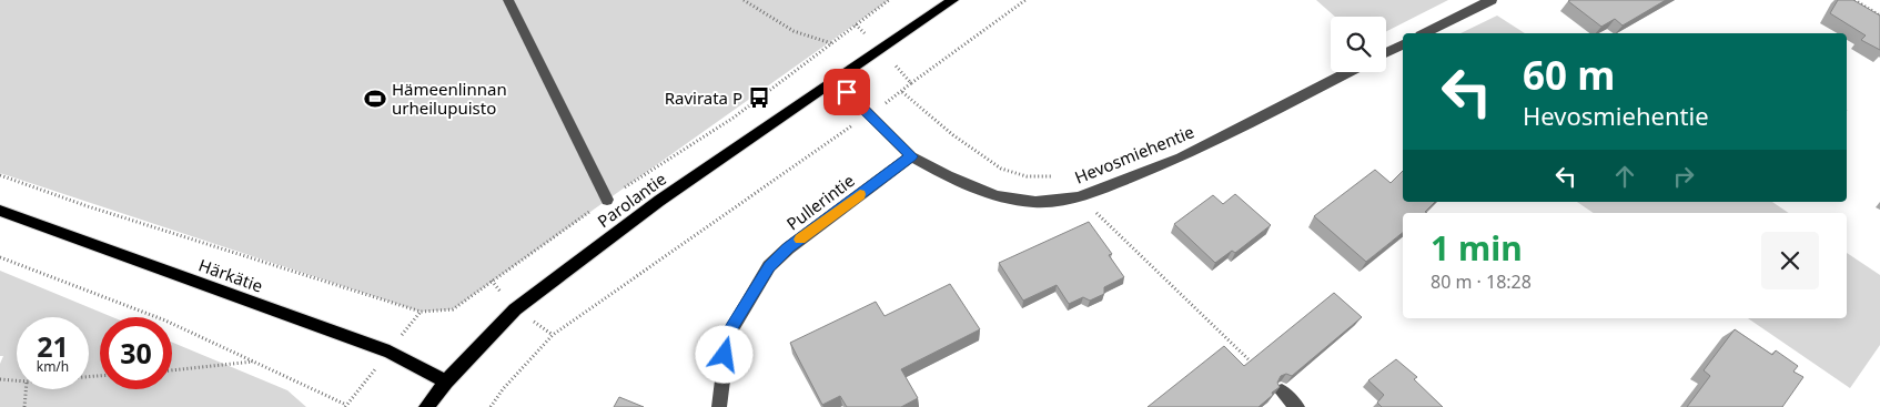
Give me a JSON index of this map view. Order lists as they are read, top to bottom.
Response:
{
  "streets": {
    "main road": ["Parolantie", "Härkätie"],
    "street": ["Hevosmiehentie", "Pullerintie"]
  },
  "crossings": [
    ["Hevosmiehentie", "Parolantie"],
    ["Hevosmiehentie", "Pullerintie"],
    ["Parolantie", "Härkätie"]
  ],
  "places": {
    "bus stop": ["Ravirata P"],
    "sports": ["Hämeenlinnan urheilupuisto"]
  },
  "page": {
    "turn": ["60 m", "Hevosmiehentie"],
    "heading": ["1 min", "80 m · 18:28"],
    "speed": "21 km/h",
    "limit": "30"
  }
}
